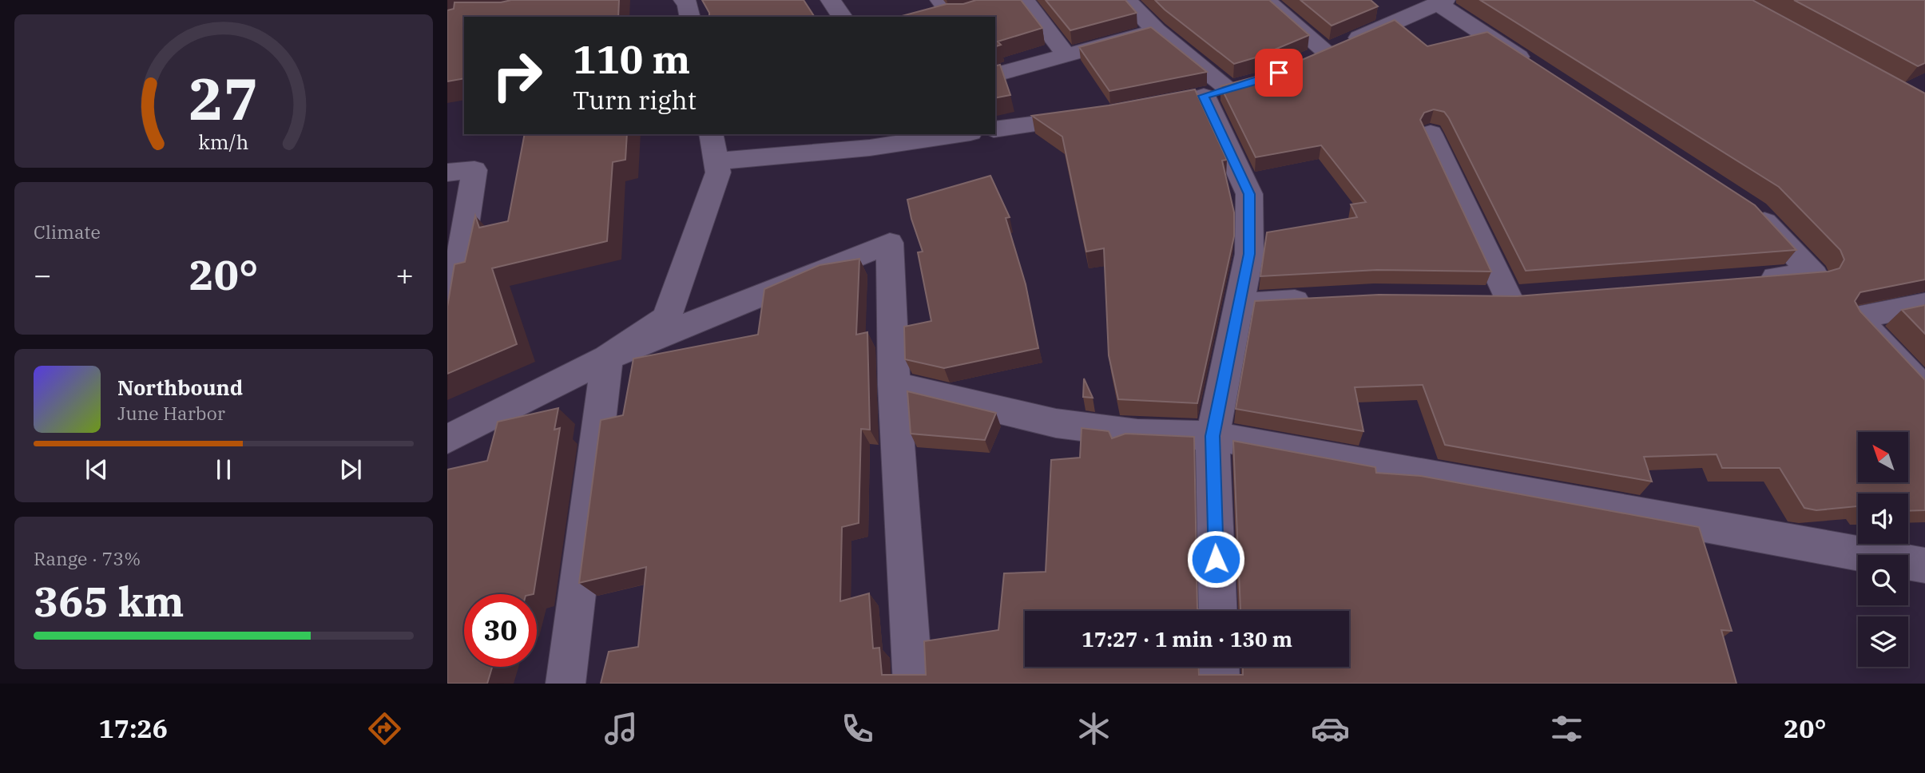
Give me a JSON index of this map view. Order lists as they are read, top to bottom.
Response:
{
  "north": "top left",
  "page": {
    "turn": ["110 m", "Turn right"],
    "tile": [
      "Climate",
      ["Range · 73%", "365 km"]
    ],
    "heat": ["−", "20°", "+"],
    "song": ["Northbound", "June Harbor"],
    "limit": "30",
    "trip": "17:27 · 1 min · 130 m",
    "tabs": ["17:26", "20°"],
    "gauge": ["27", "km/h"]
  }
}
